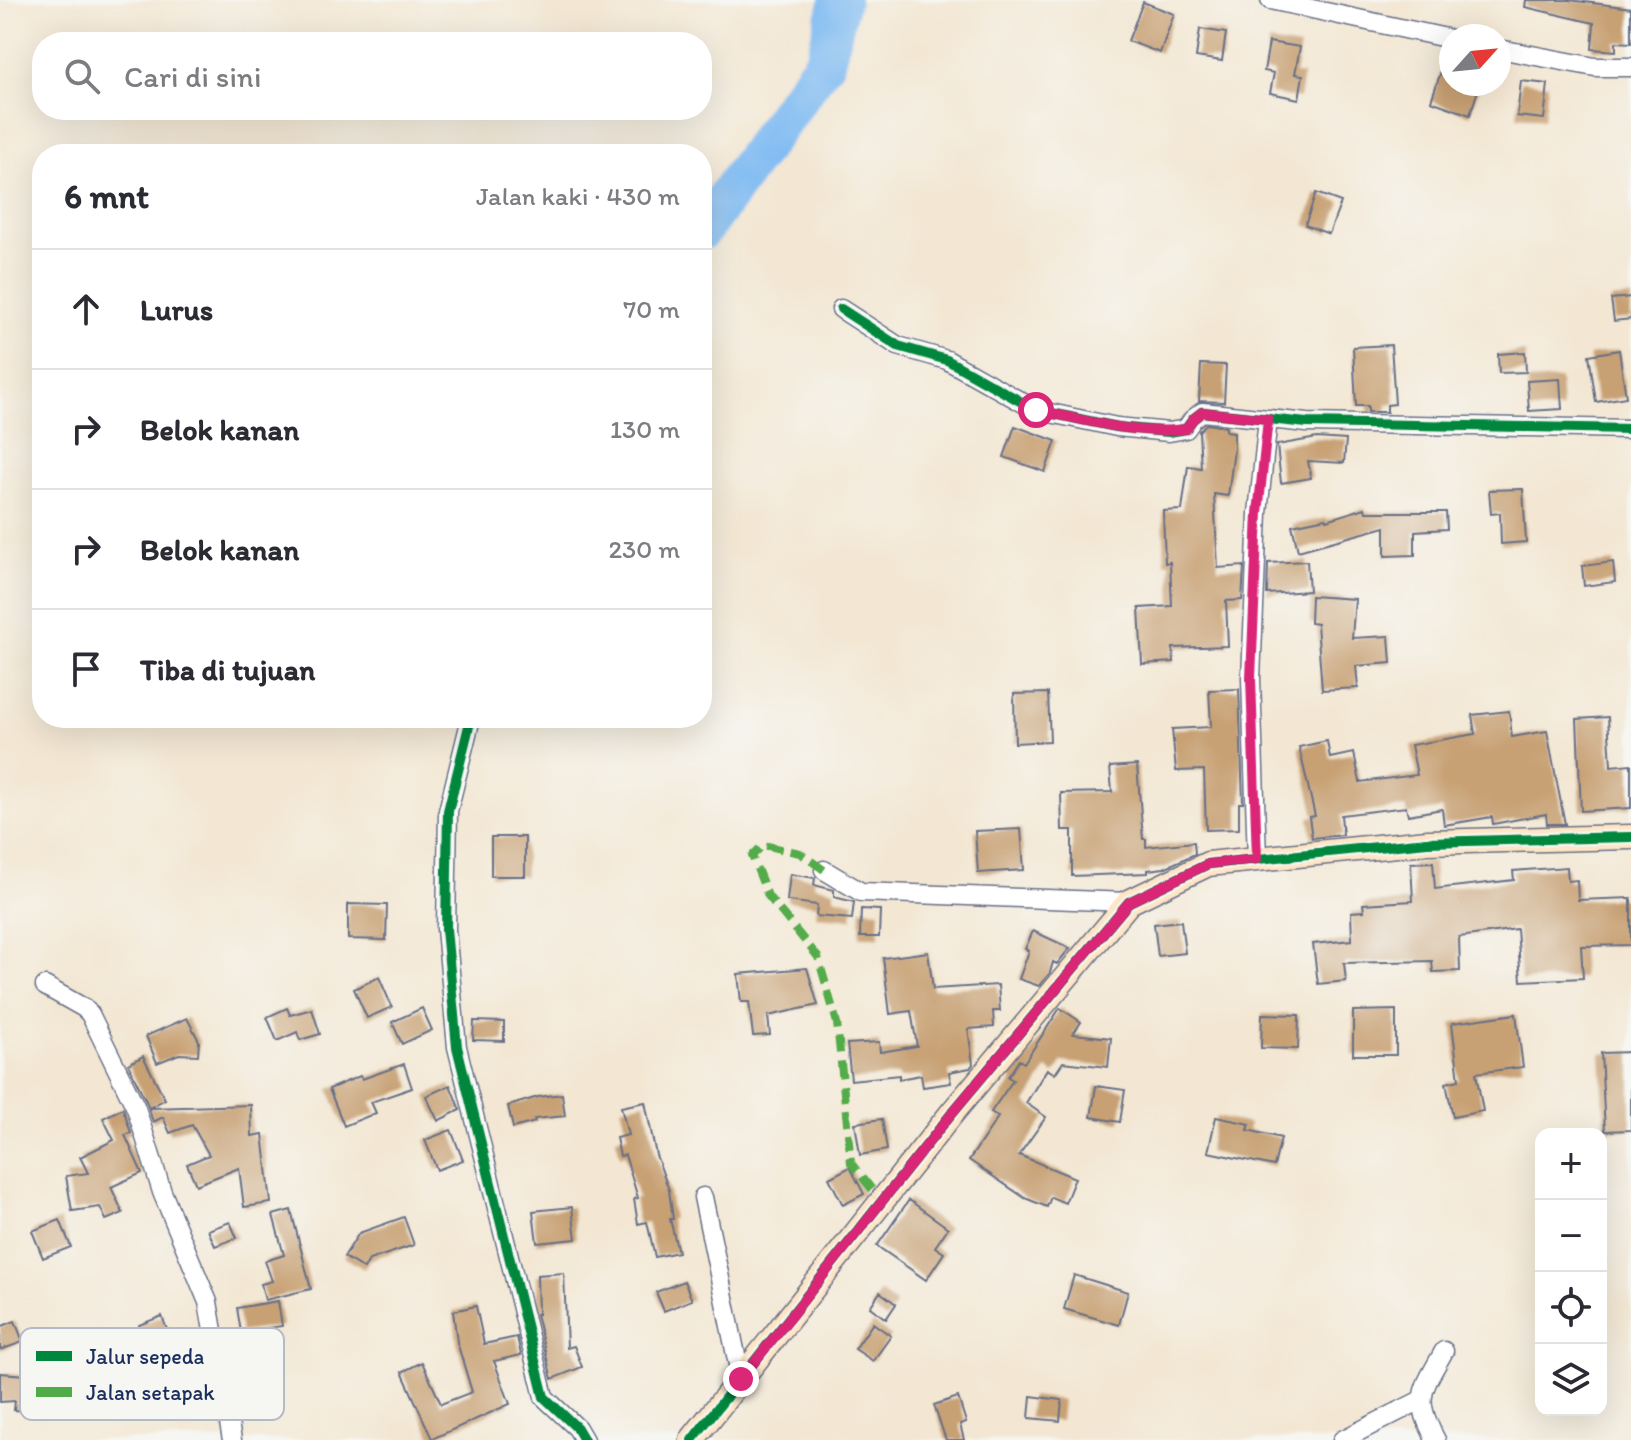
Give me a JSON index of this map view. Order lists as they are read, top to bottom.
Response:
{
  "legend": ["Jalur sepeda", "Jalan setapak"],
  "north": "top right",
  "page": {
    "search": "Cari di sini",
    "heading": ["6 mnt", "Jalan kaki · 430 m"],
    "list": [
      ["Lurus", "70 m"],
      ["Belok kanan", "130 m"],
      ["Belok kanan", "230 m"],
      "Tiba di tujuan"
    ],
    "map_buttons": ["+", "−"]
  }
}
